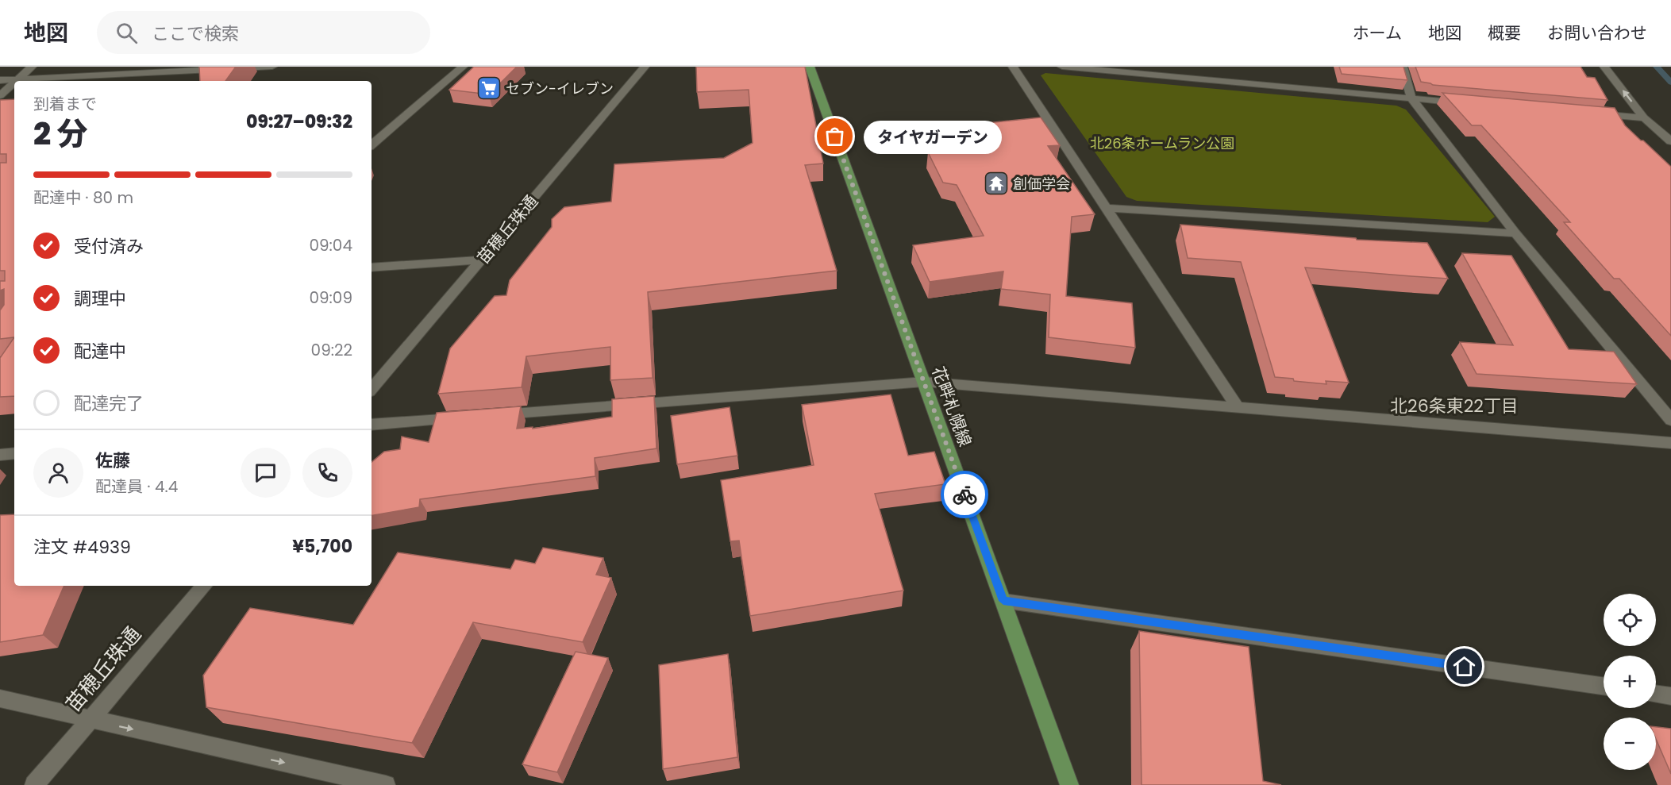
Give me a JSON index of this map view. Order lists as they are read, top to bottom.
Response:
{
  "streets": {
    "main road": ["花畔札幌線"],
    "street": ["苗穂丘珠通"]
  },
  "districts": ["北26条東22丁目"],
  "parks": ["北26条ホームラン公園"],
  "places": {
    "supermarket": ["セブン-イレブン"],
    "other": ["タイヤガーデン"],
    "temple": ["創価学会"]
  },
  "page": {
    "header": "地図",
    "search": "ここで検索",
    "nav": [
      "ホーム",
      "地図",
      "概要",
      "お問い合わせ"
    ],
    "heading": ["2 分", "到着まで", "09:27–09:32"],
    "panel": [
      "佐藤",
      "配達員 · 4.4",
      "注文 #4939",
      "¥5,700"
    ],
    "bubble": "タイヤガーデン",
    "bar": "配達中 · 80 m",
    "list": [
      ["受付済み", "09:04"],
      ["調理中", "09:09"],
      ["配達中", "09:22"],
      "配達完了"
    ],
    "map_buttons": ["+", "−"]
  }
}
